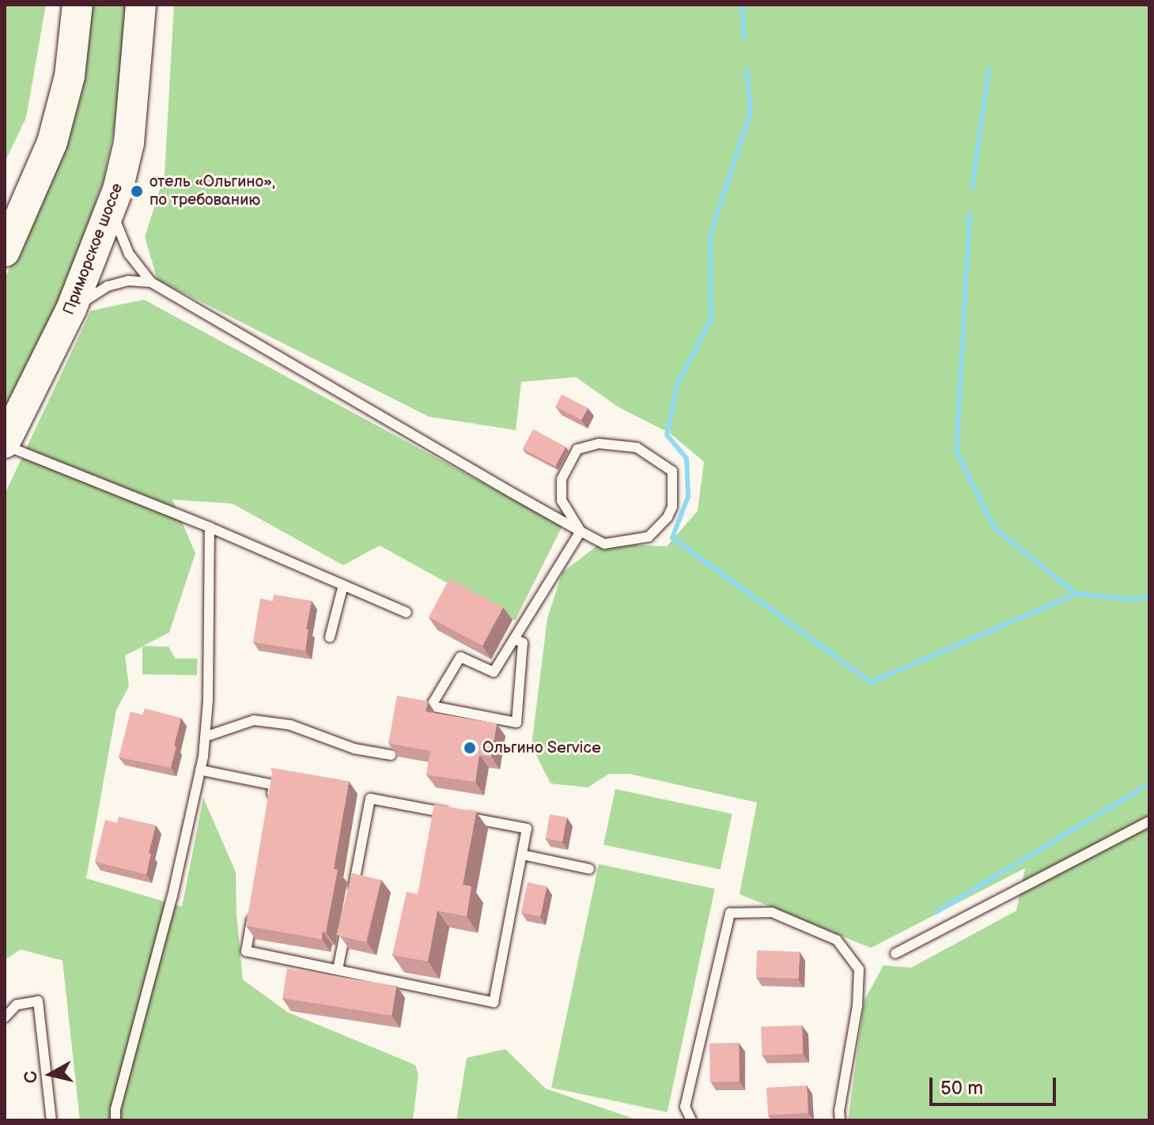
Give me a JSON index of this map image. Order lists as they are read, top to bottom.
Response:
{
  "streets": {
    "main road": ["Приморское шоссе"]
  },
  "places": ["отель «Ольгино», по требованию", "Ольгино Service"],
  "scale_bar": "50 m",
  "north": "left"
}
